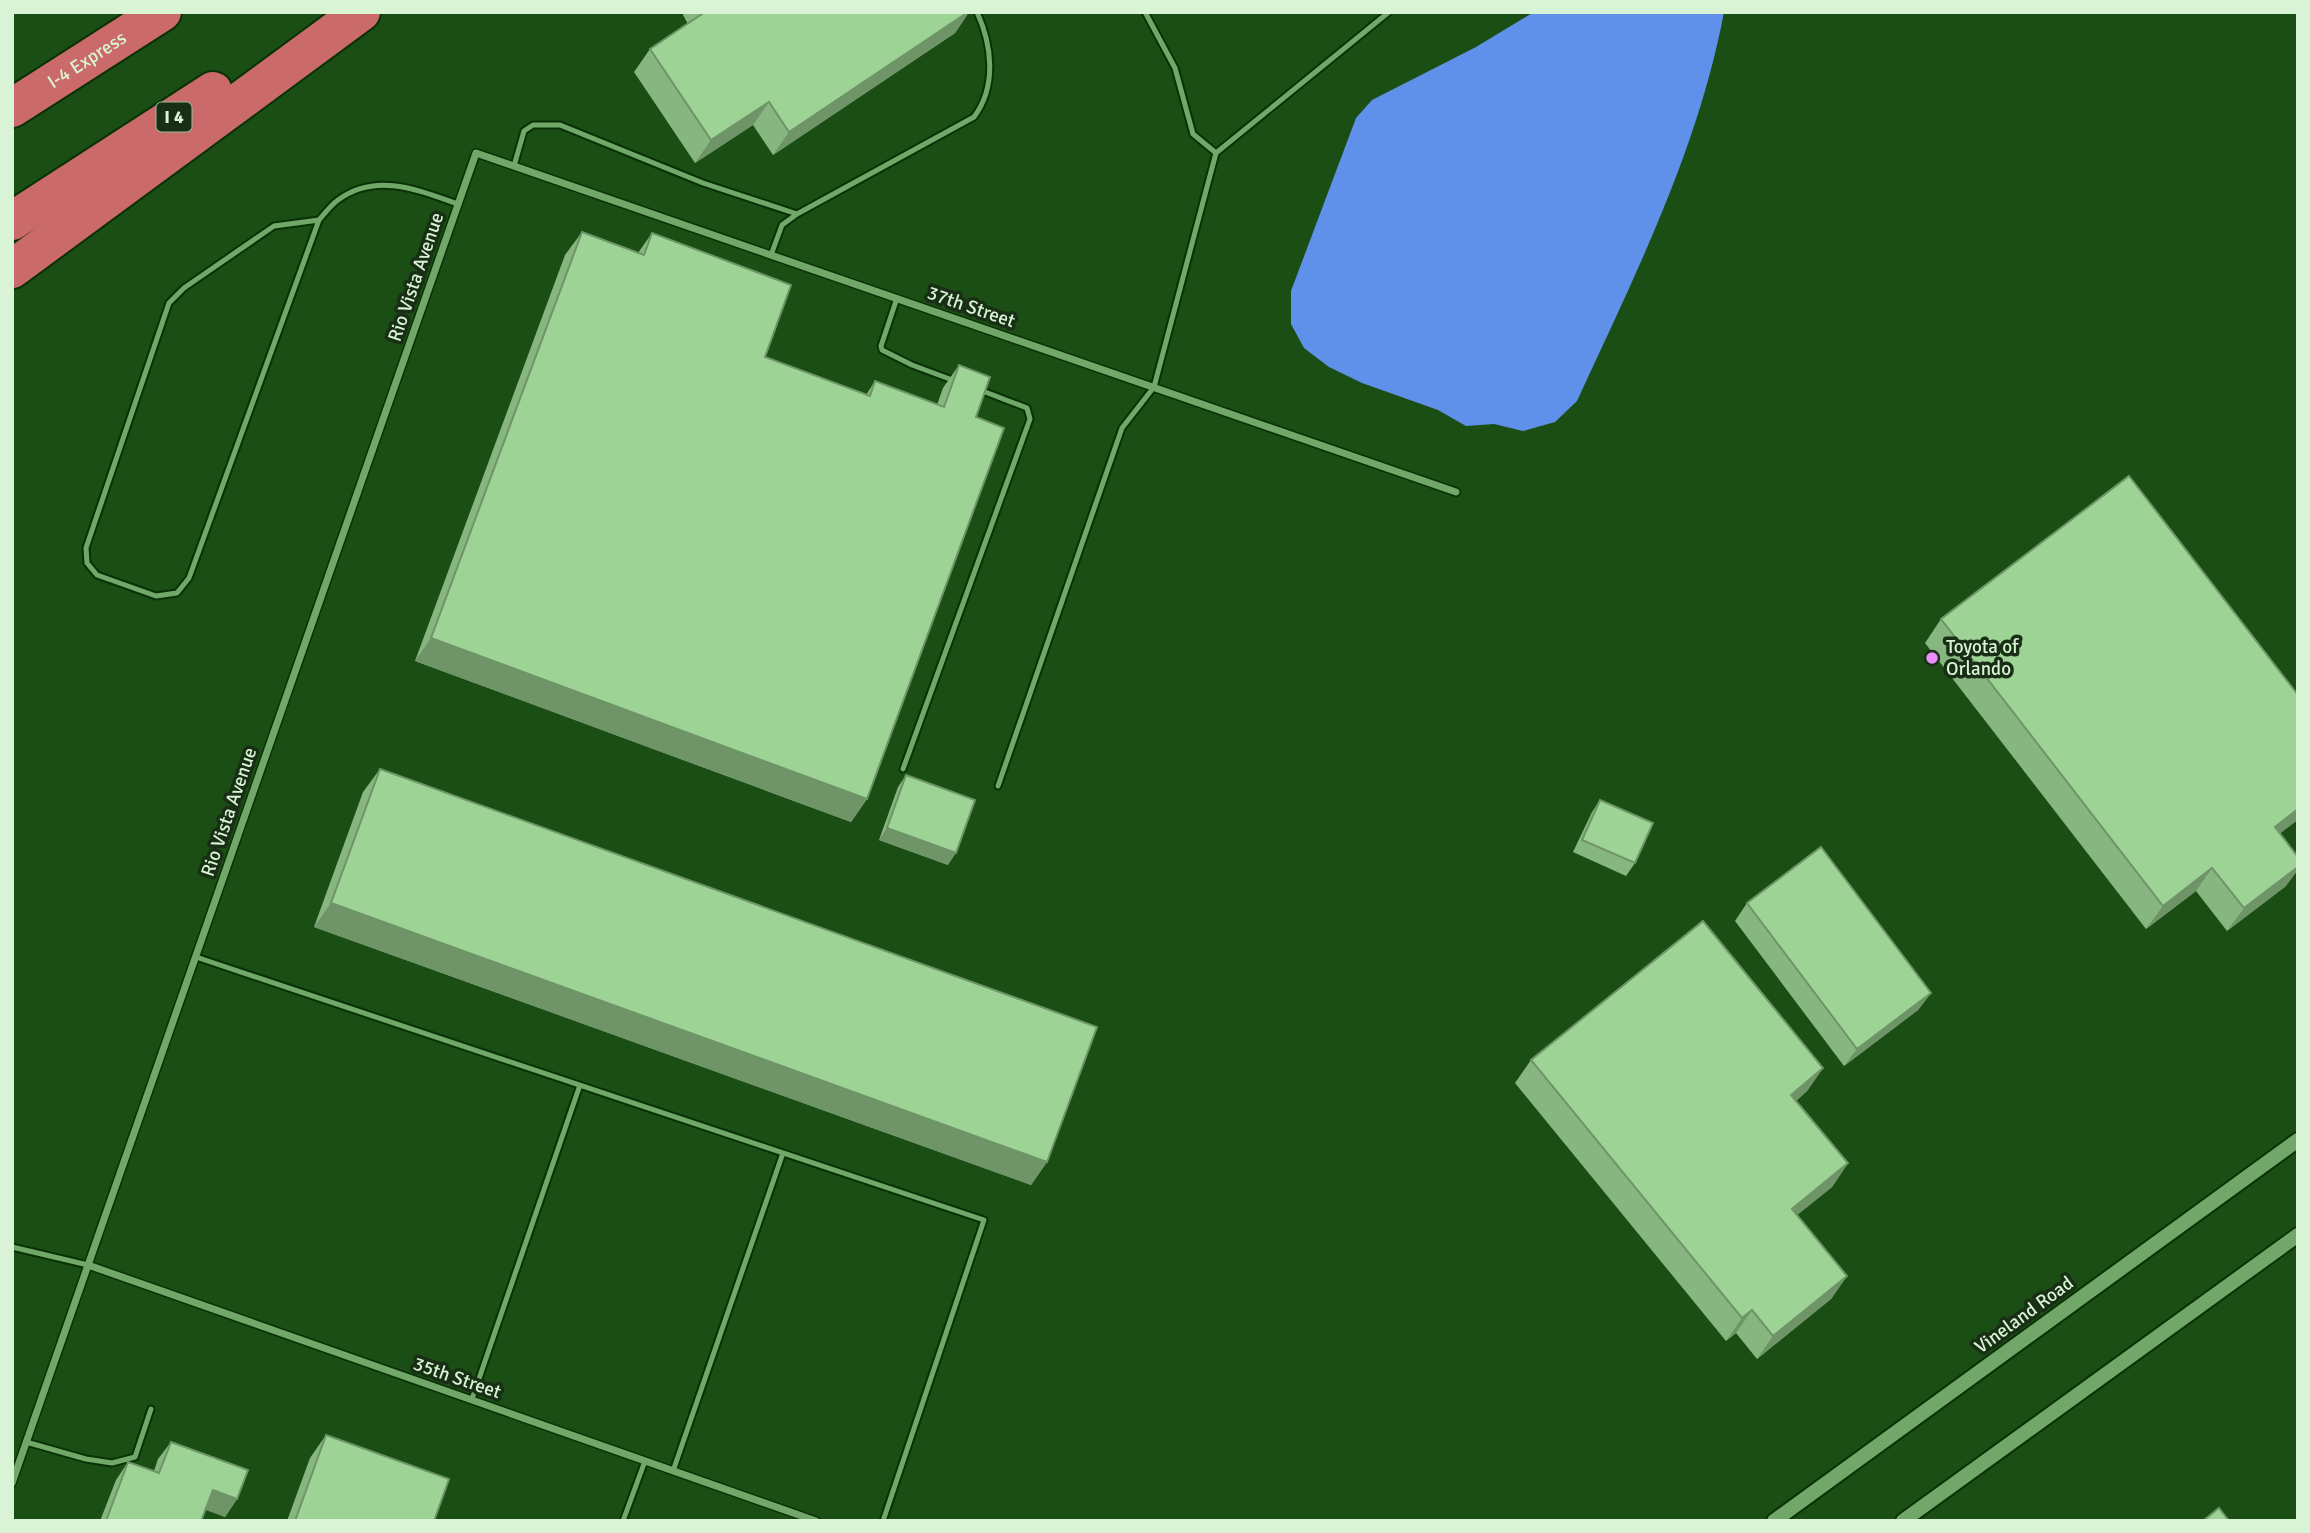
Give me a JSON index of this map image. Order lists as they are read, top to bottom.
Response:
{
  "streets": {
    "highway": ["I-4 Express", "I 4"],
    "street": [
      "Rio Vista Avenue",
      "37th Street",
      "Vineland Road",
      "35th Street"
    ]
  },
  "crossings": [
    ["Rio Vista Avenue", "37th Street"],
    ["Rio Vista Avenue", "35th Street"]
  ],
  "places": ["Toyota of Orlando"]
}
